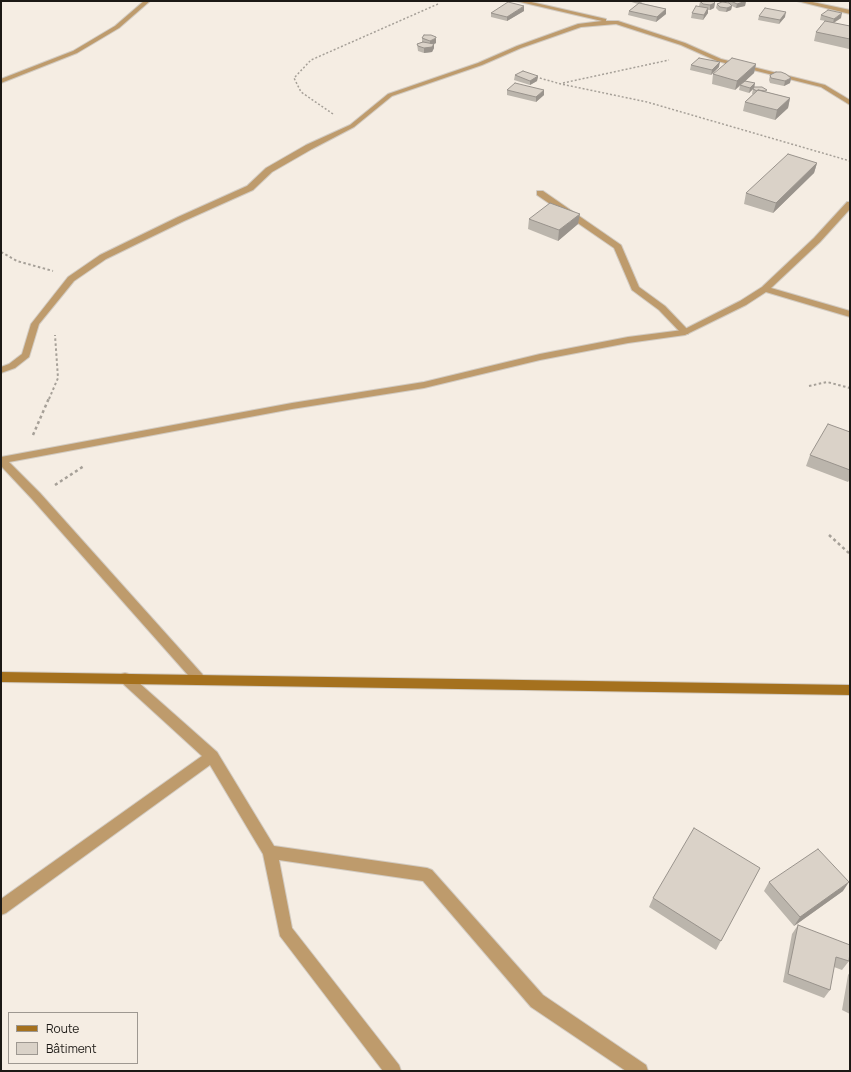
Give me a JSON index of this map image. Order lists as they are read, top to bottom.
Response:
{
  "legend": ["Route", "Bâtiment"]
}
